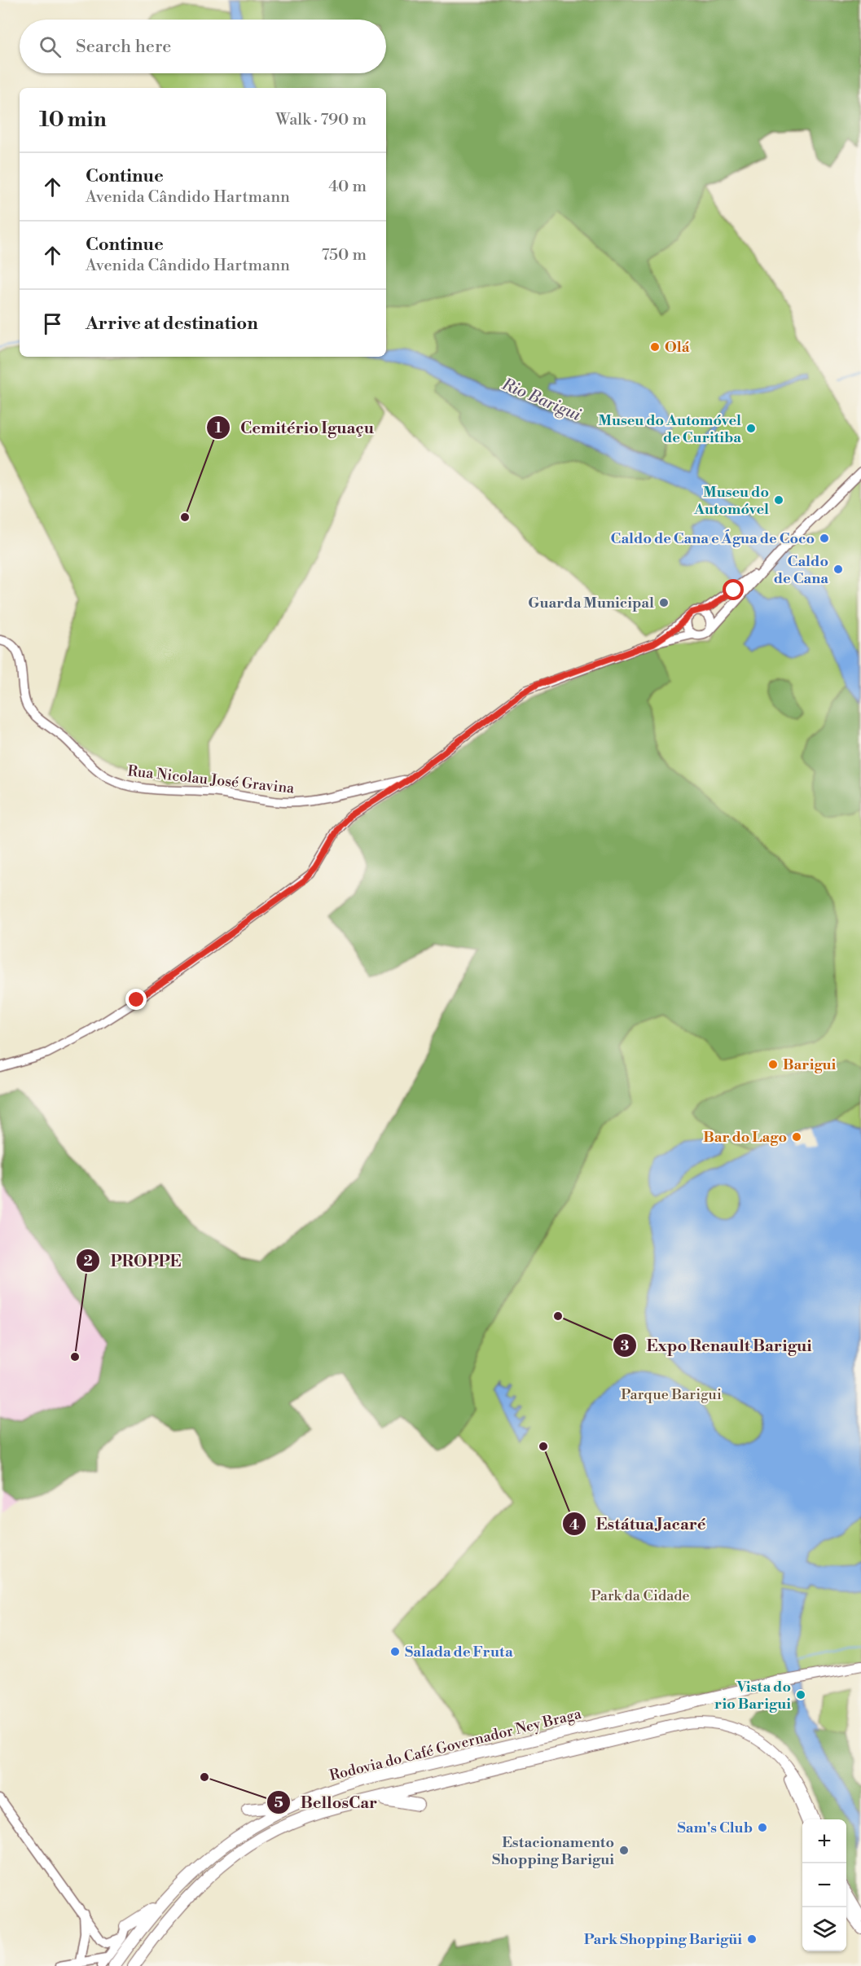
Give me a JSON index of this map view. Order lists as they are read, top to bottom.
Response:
{
  "streets": {
    "highway": ["Rodovia do Café Governador Ney Braga"],
    "main road": ["Rua Nicolau José Gravina"]
  },
  "water": ["Rio Barigui"],
  "parks": ["Parque Barigui", "Park da Cidade"],
  "places": [
    "Olá",
    "Museu do Automóvel de Curitiba",
    "Museu do Automóvel",
    "Cemitério Iguaçu",
    "Caldo de Cana e Água de Coco",
    "Caldo de Cana",
    "Guarda Municipal",
    "Barigui",
    "Bar do Lago",
    "Expo Renault Barigui",
    "PROPPE",
    "Estátua Jacaré",
    "Salada de Fruta",
    "Vista do rio Barigui",
    "BellosCar",
    "Sam's Club",
    "Estacionamento Shopping Barigui",
    "Park Shopping Barigüi"
  ],
  "page": {
    "search": "Search here",
    "heading": ["10 min", "Walk · 790 m"],
    "list": [
      ["Continue", "Avenida Cândido Hartmann", "40 m"],
      ["Continue", "Avenida Cândido Hartmann", "750 m"],
      "Arrive at destination"
    ],
    "map_buttons": ["+", "−"]
  }
}
